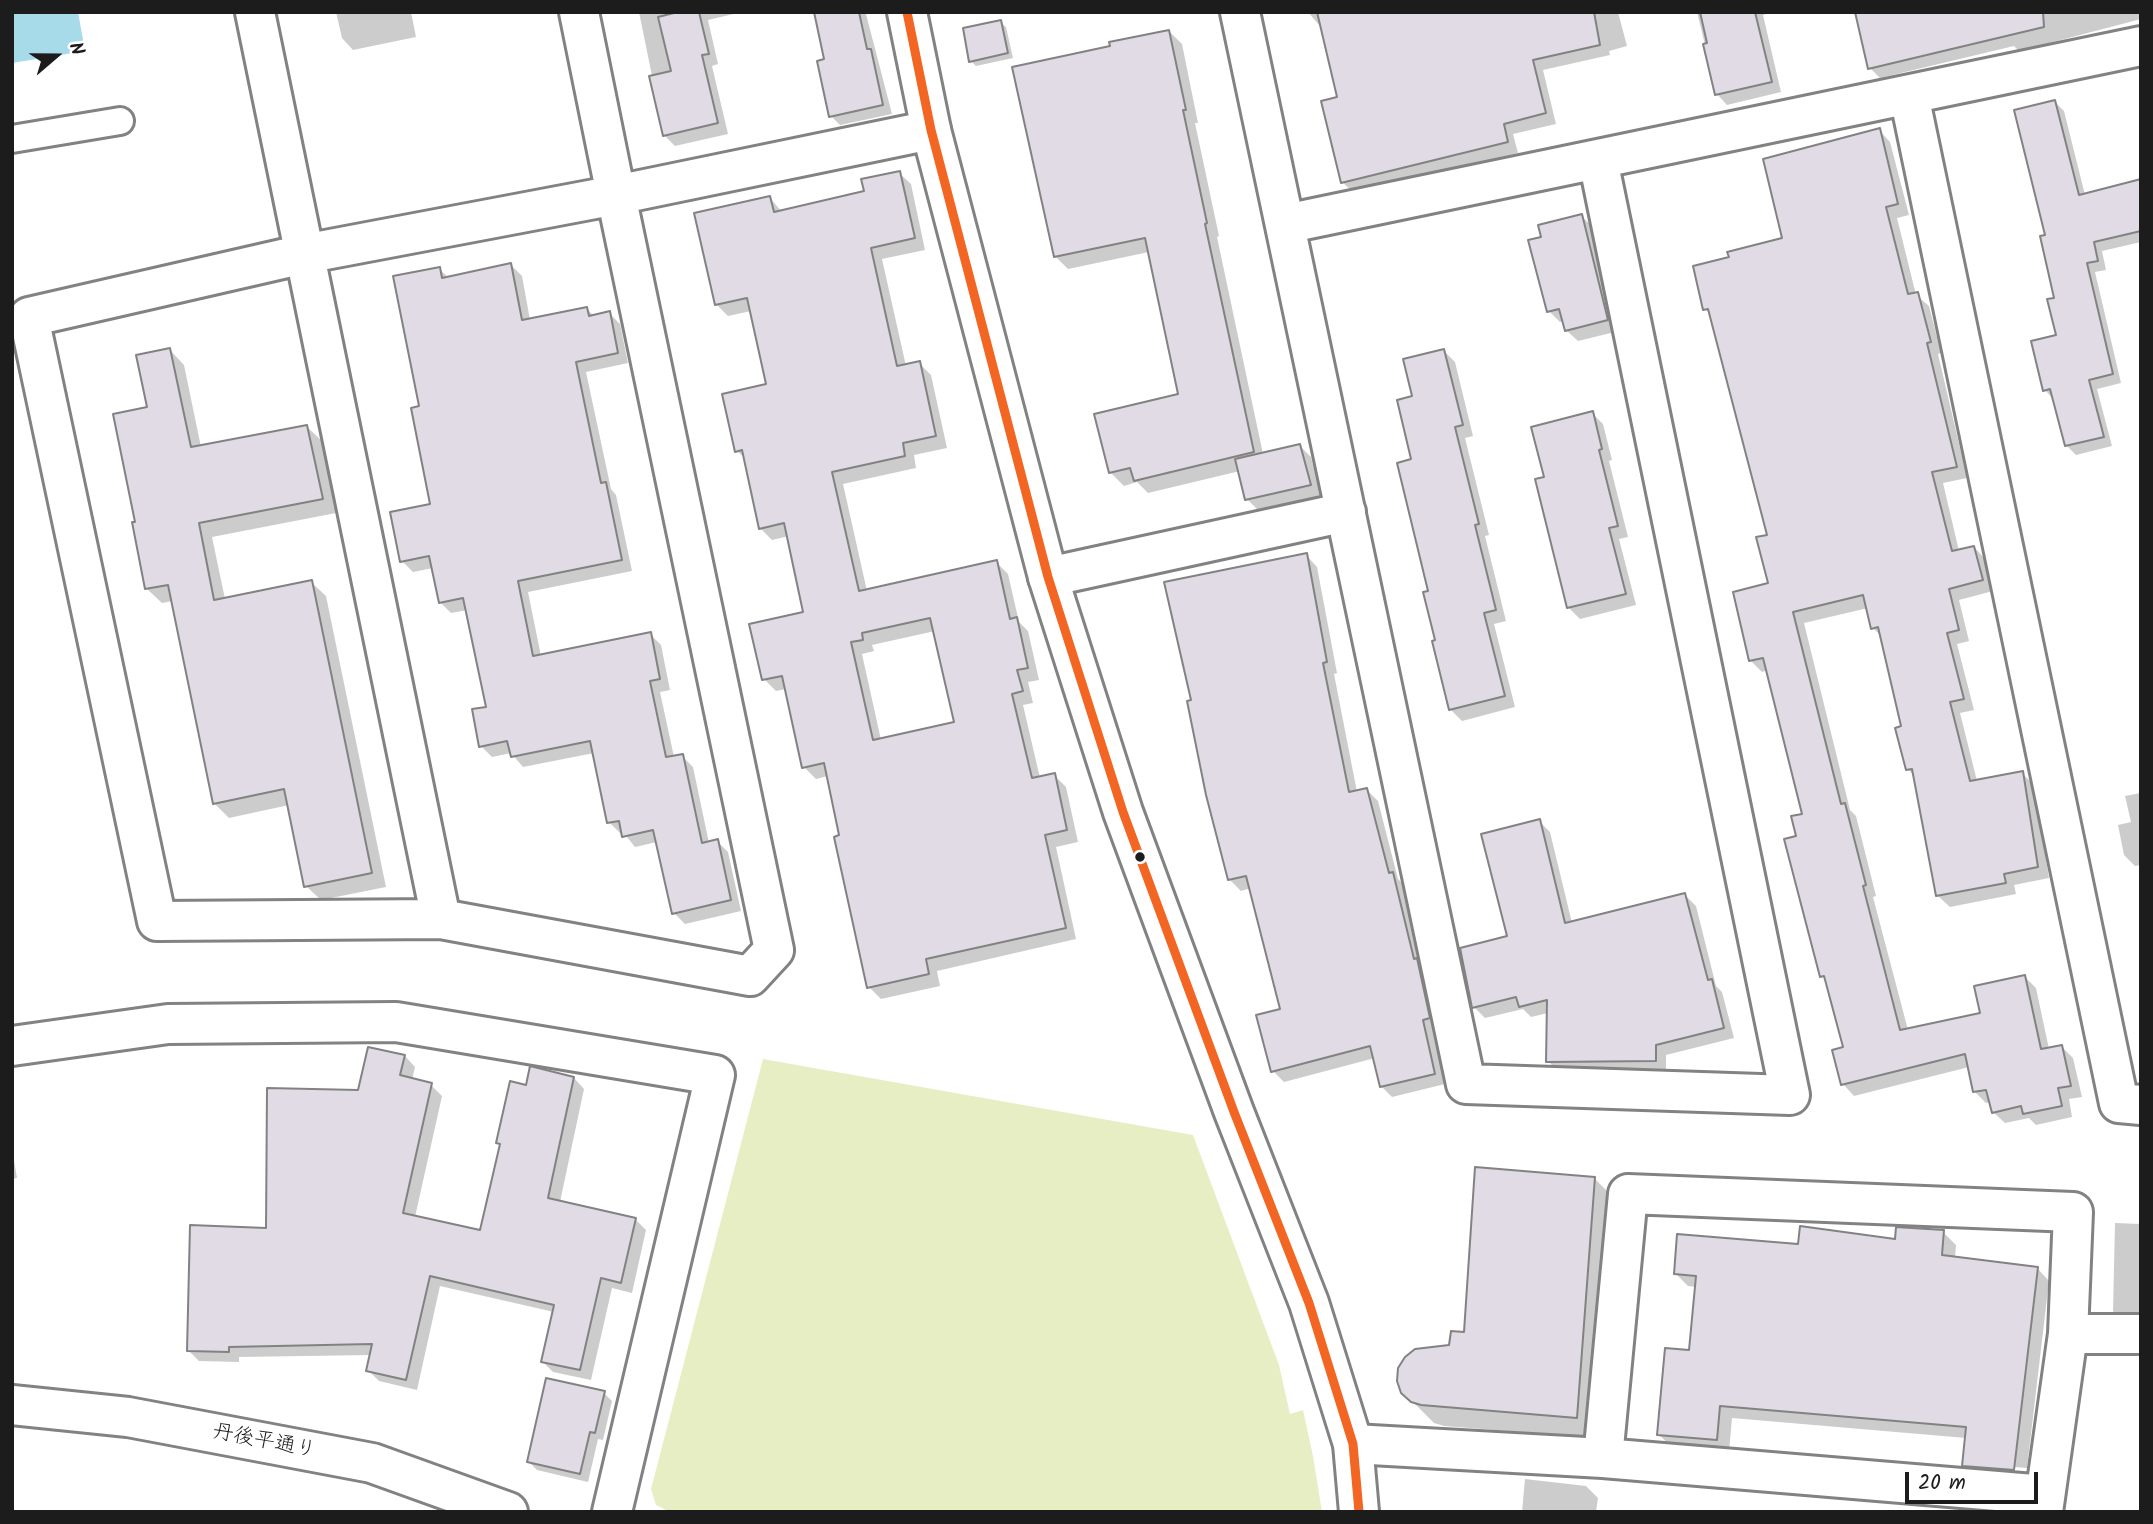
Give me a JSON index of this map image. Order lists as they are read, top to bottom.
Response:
{
  "streets": {
    "street": ["丹後平通り"]
  },
  "scale_bar": "20 m",
  "north": "right"
}
